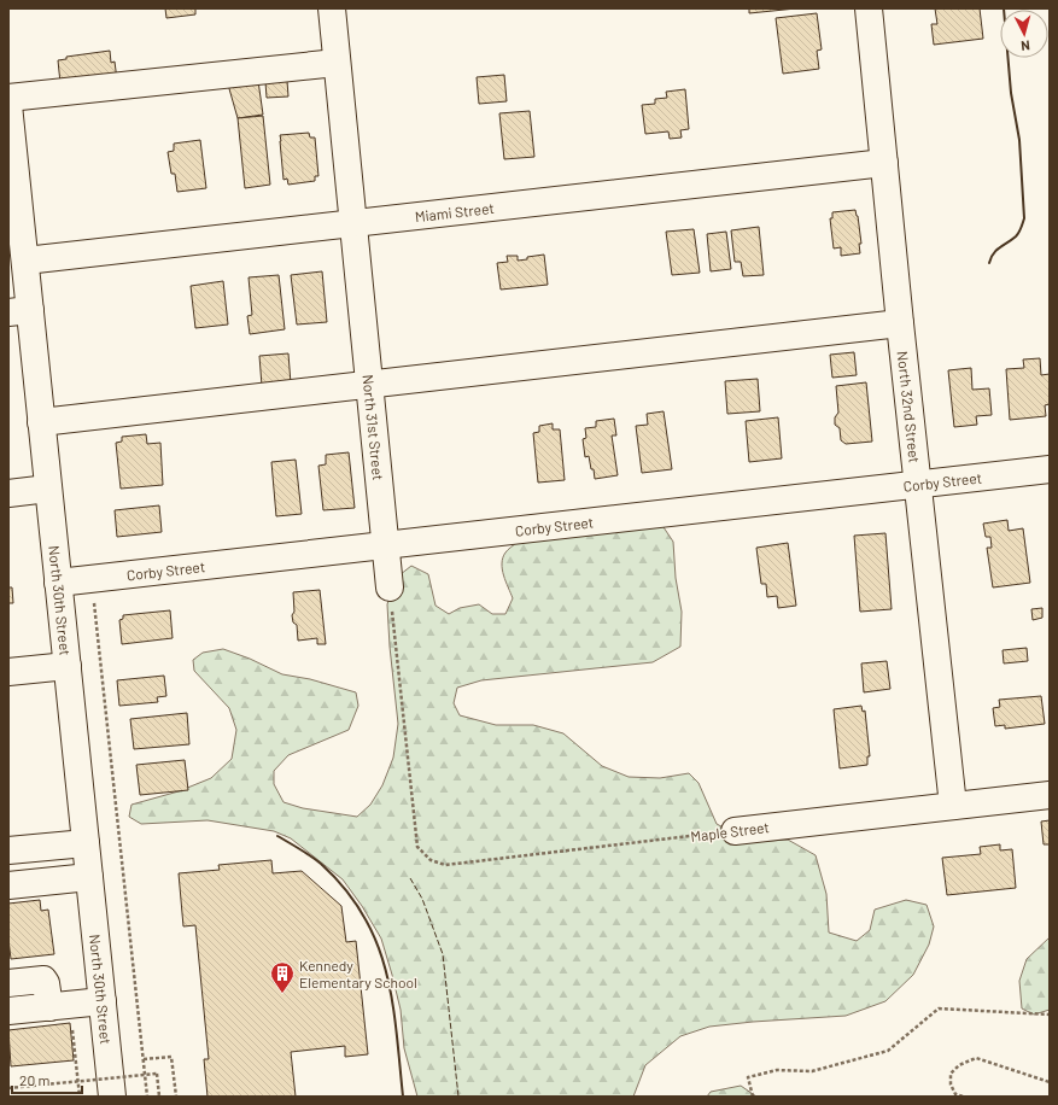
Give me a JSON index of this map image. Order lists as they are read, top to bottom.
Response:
{
  "streets": {
    "street": [
      "Miami Street",
      "North 32nd Street",
      "North 31st Street",
      "Corby Street",
      "North 30th Street",
      "Maple Street"
    ]
  },
  "crossings": [
    ["Miami Street", "North 32nd Street"],
    ["Miami Street", "North 31st Street"],
    ["Miami Street", "North 30th Street"],
    ["North 32nd Street", "Corby Street"],
    ["North 32nd Street", "Maple Street"],
    ["North 31st Street", "Corby Street"],
    ["North 31st Street", "Maple Street"],
    ["Corby Street", "North 30th Street"]
  ],
  "places": {
    "building": ["Kennedy Elementary School"]
  },
  "scale_bar": "20 m",
  "north": "bottom"
}
